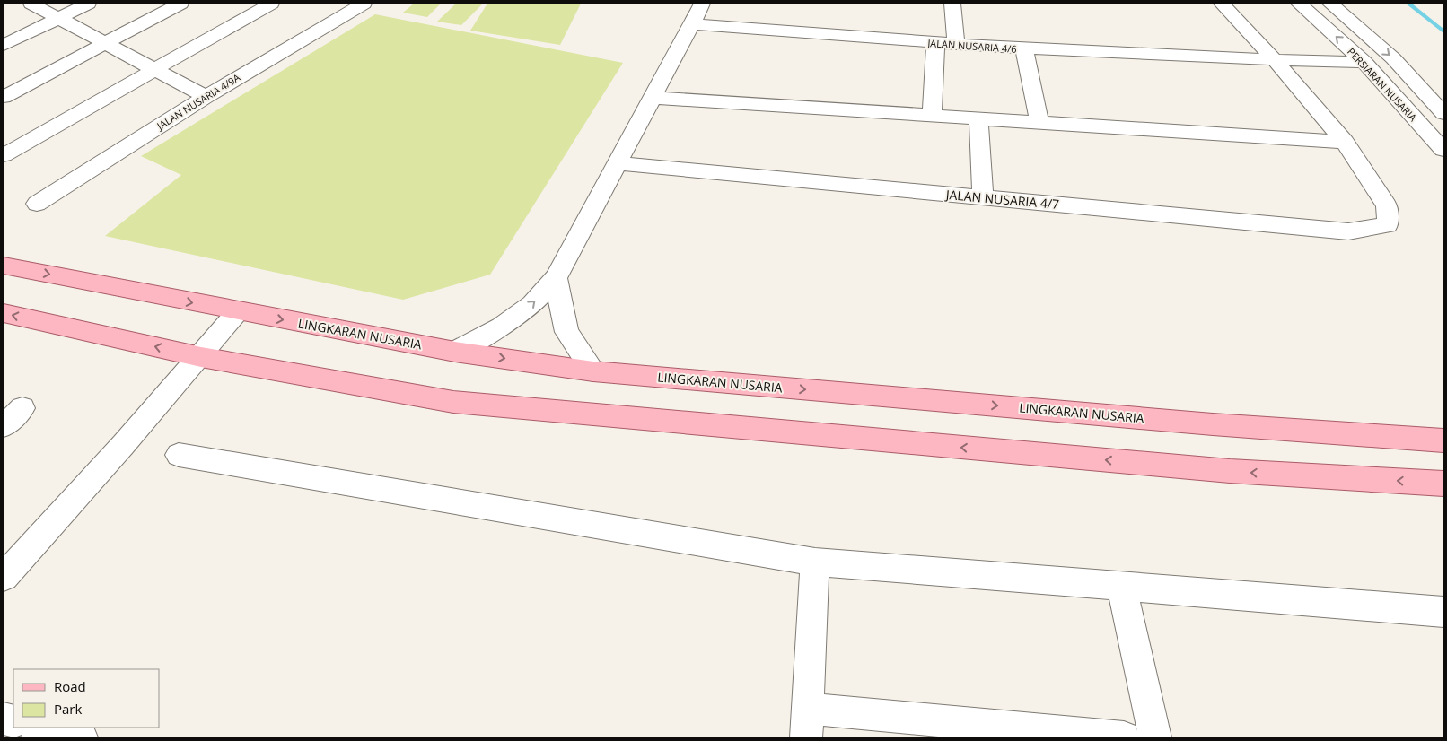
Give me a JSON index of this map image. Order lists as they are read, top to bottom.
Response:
{
  "streets": {
    "main road": ["LINGKARAN NUSARIA"],
    "street": [
      "JALAN NUSARIA 4/6",
      "PERSIARAN NUSARIA",
      "JALAN NUSARIA 4/9A",
      "JALAN NUSARIA 4/7"
    ]
  },
  "crossings": [
    ["JALAN NUSARIA 4/6", "PERSIARAN NUSARIA"]
  ],
  "legend": ["Road", "Park"]
}
